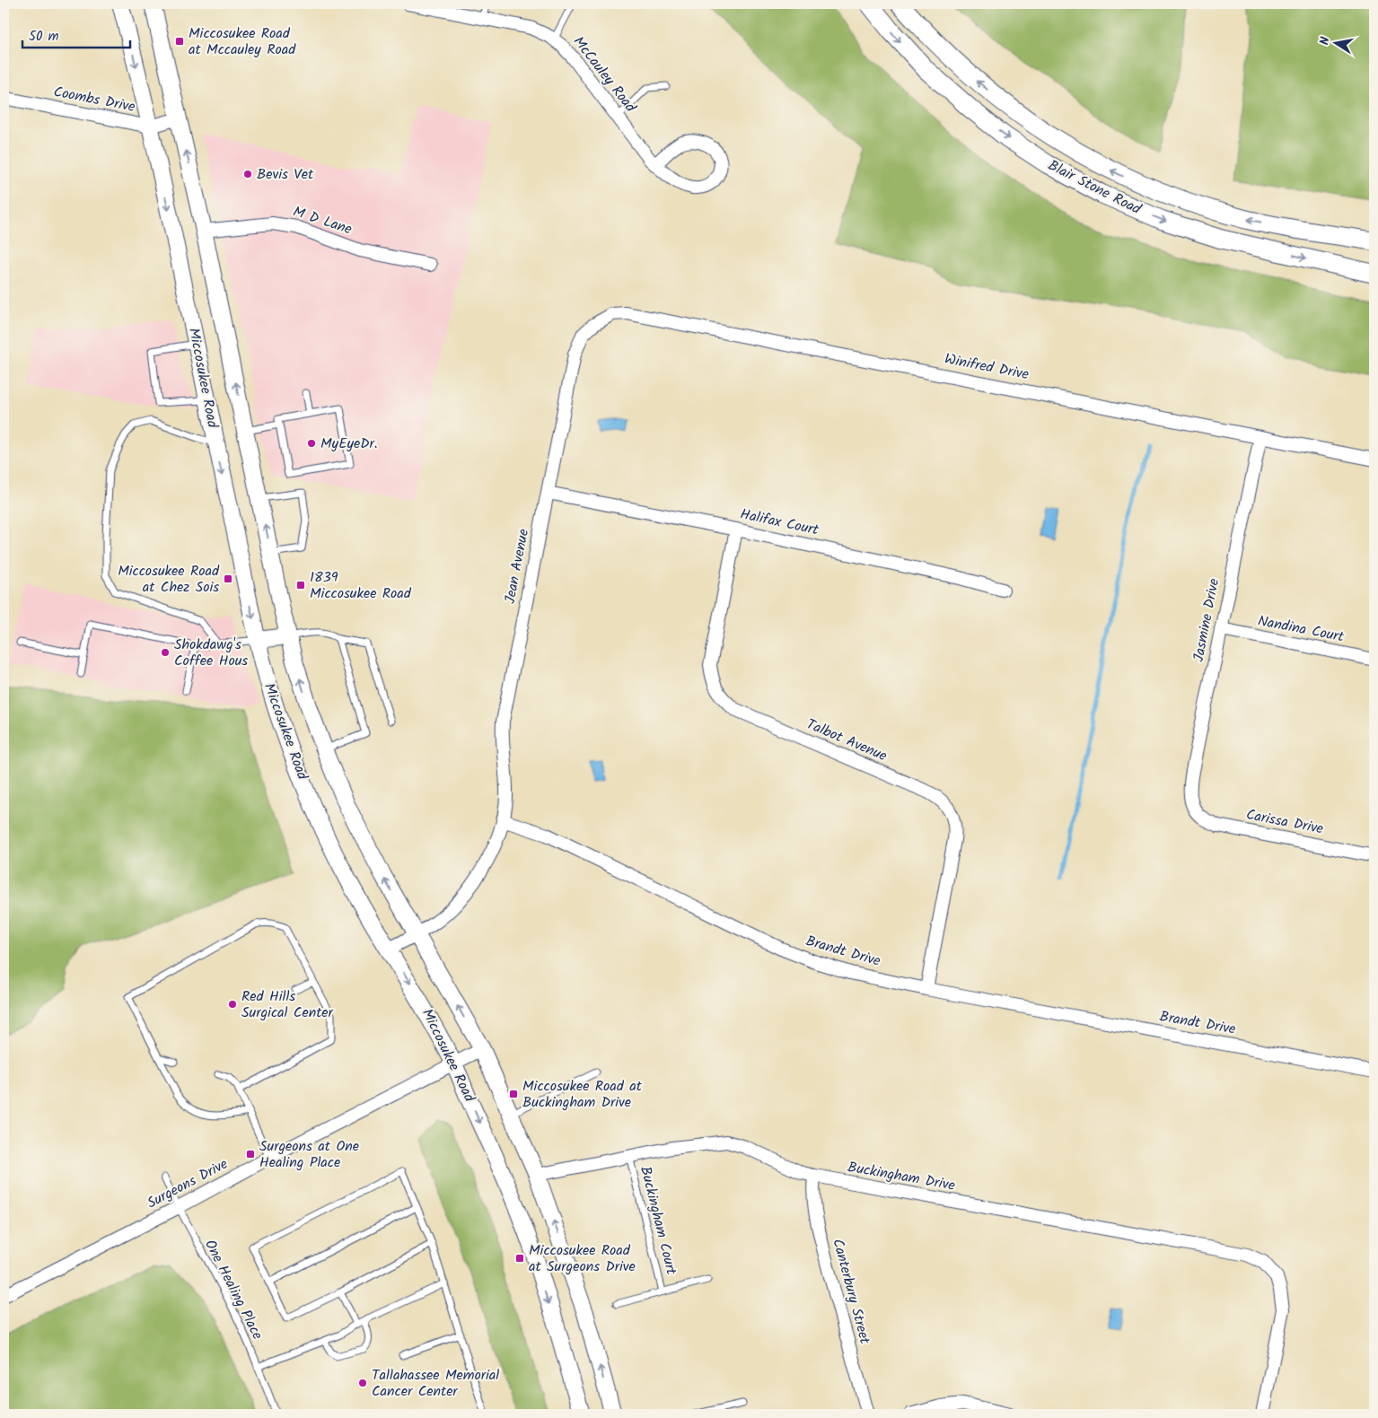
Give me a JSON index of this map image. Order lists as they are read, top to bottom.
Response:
{
  "streets": {
    "main road": ["Blair Stone Road"],
    "street": [
      "McCauley Road",
      "Coombs Drive",
      "M D Lane",
      "Winifred Drive",
      "Miccosukee Road",
      "Halifax Court",
      "Jean Avenue",
      "Jasmine Drive",
      "Nandina Court",
      "Talbot Avenue",
      "Carissa Drive",
      "Brandt Drive",
      "Buckingham Drive",
      "Surgeons Drive",
      "Canterbury Street"
    ],
    "lane": ["Buckingham Court", "One Healing Place"]
  },
  "crossings": [
    ["Coombs Drive", "Miccosukee Road"],
    ["M D Lane", "Miccosukee Road"],
    ["Winifred Drive", "Jean Avenue"],
    ["Winifred Drive", "Jasmine Drive"],
    ["Miccosukee Road", "Buckingham Drive"],
    ["Miccosukee Road", "Surgeons Drive"],
    ["Halifax Court", "Jean Avenue"],
    ["Halifax Court", "Talbot Avenue"],
    ["Jean Avenue", "Brandt Drive"],
    ["Jasmine Drive", "Nandina Court"],
    ["Jasmine Drive", "Carissa Drive"],
    ["Talbot Avenue", "Brandt Drive"],
    ["Buckingham Drive", "Buckingham Court"],
    ["Buckingham Drive", "Canterbury Street"],
    ["Surgeons Drive", "One Healing Place"]
  ],
  "places": {
    "transit": [
      "Miccosukee Road at Mccauley Road",
      "Miccosukee Road at Chez Sois",
      "1839 Miccosukee Road",
      "Miccosukee Road at Buckingham Drive",
      "Surgeons at One Healing Place",
      "Miccosukee Road at Surgeons Drive"
    ],
    "other": [
      "Bevis Vet",
      "MyEyeDr.",
      "Shokdawg's Coffee Hous",
      "Red Hills Surgical Center",
      "Tallahassee Memorial Cancer Center"
    ]
  },
  "scale_bar": "50 m",
  "north": "left"
}
